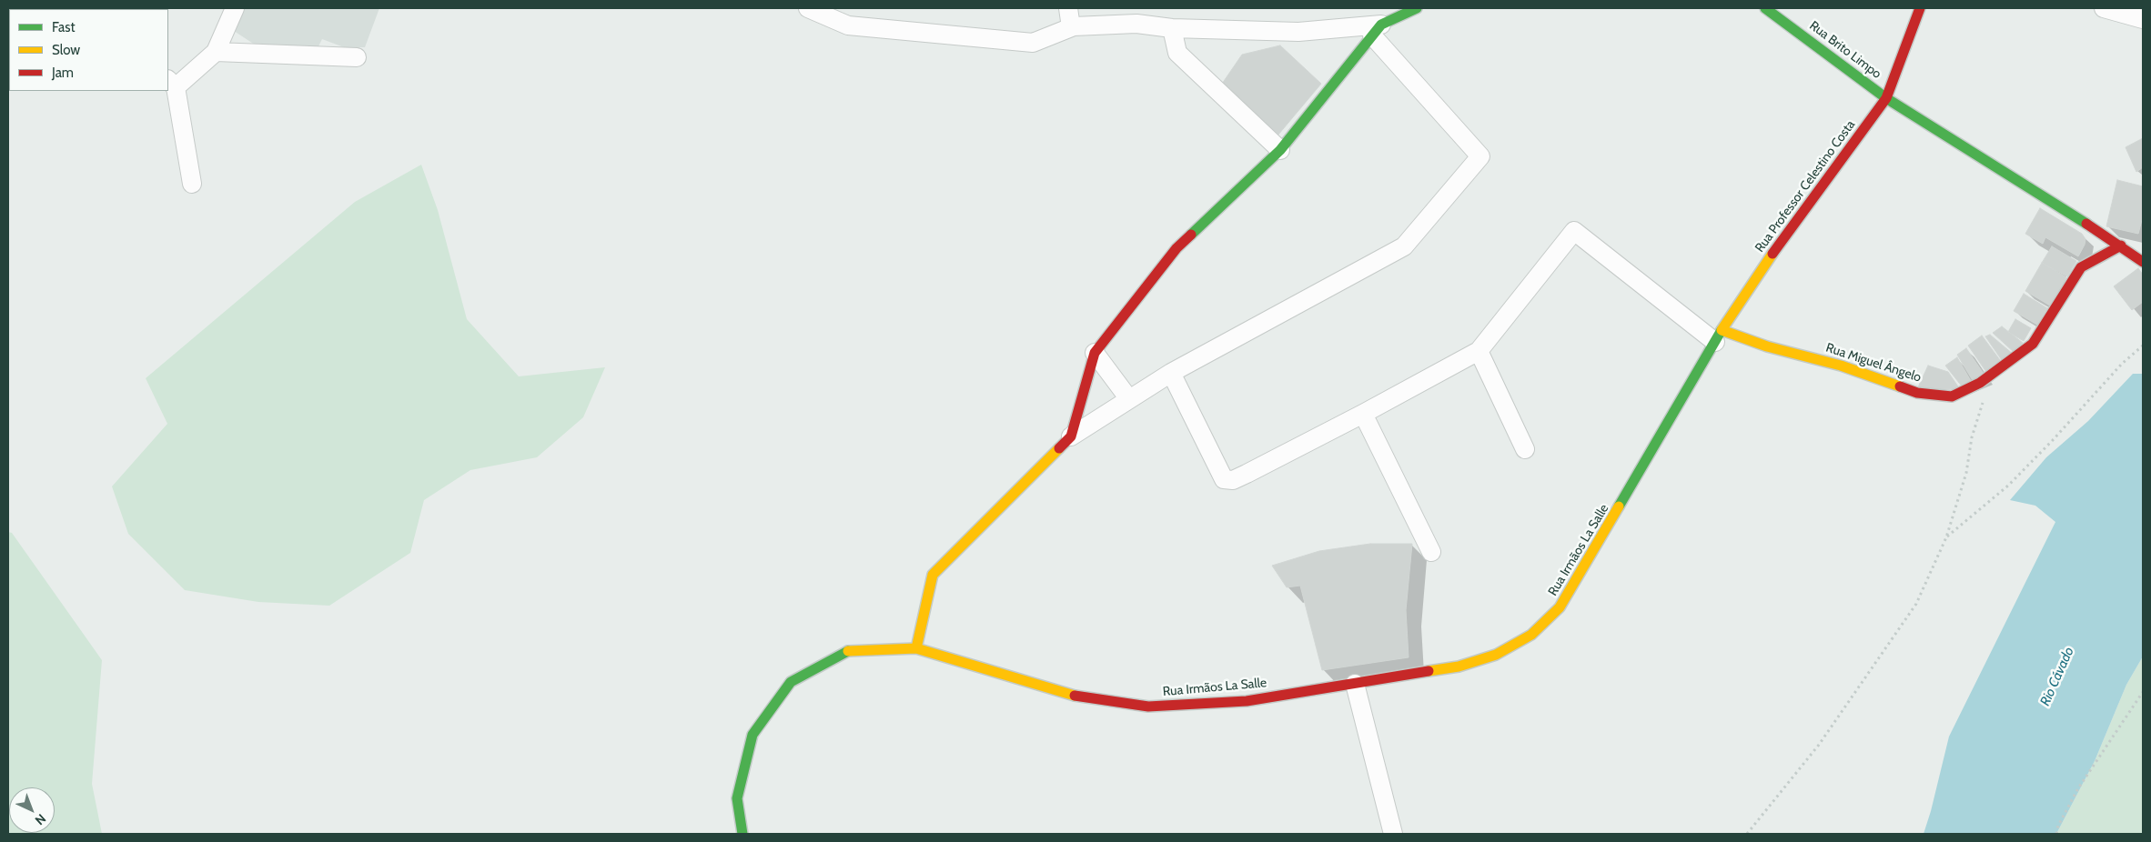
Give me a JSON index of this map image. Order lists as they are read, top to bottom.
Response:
{
  "streets": {
    "main road": [
      "Rua Brito Limpo",
      "Rua Professor Celestino Costa",
      "Rua Miguel Ângelo",
      "Rua Irmãos La Salle"
    ]
  },
  "crossings": [
    ["Rua Brito Limpo", "Rua Professor Celestino Costa"],
    ["Rua Brito Limpo", "Rua Miguel Ângelo"],
    ["Rua Professor Celestino Costa", "Rua Miguel Ângelo"],
    ["Rua Professor Celestino Costa", "Rua Irmãos La Salle"]
  ],
  "water": ["Rio Cávado"],
  "legend": ["Fast", "Slow", "Jam"],
  "north": "bottom right"
}
